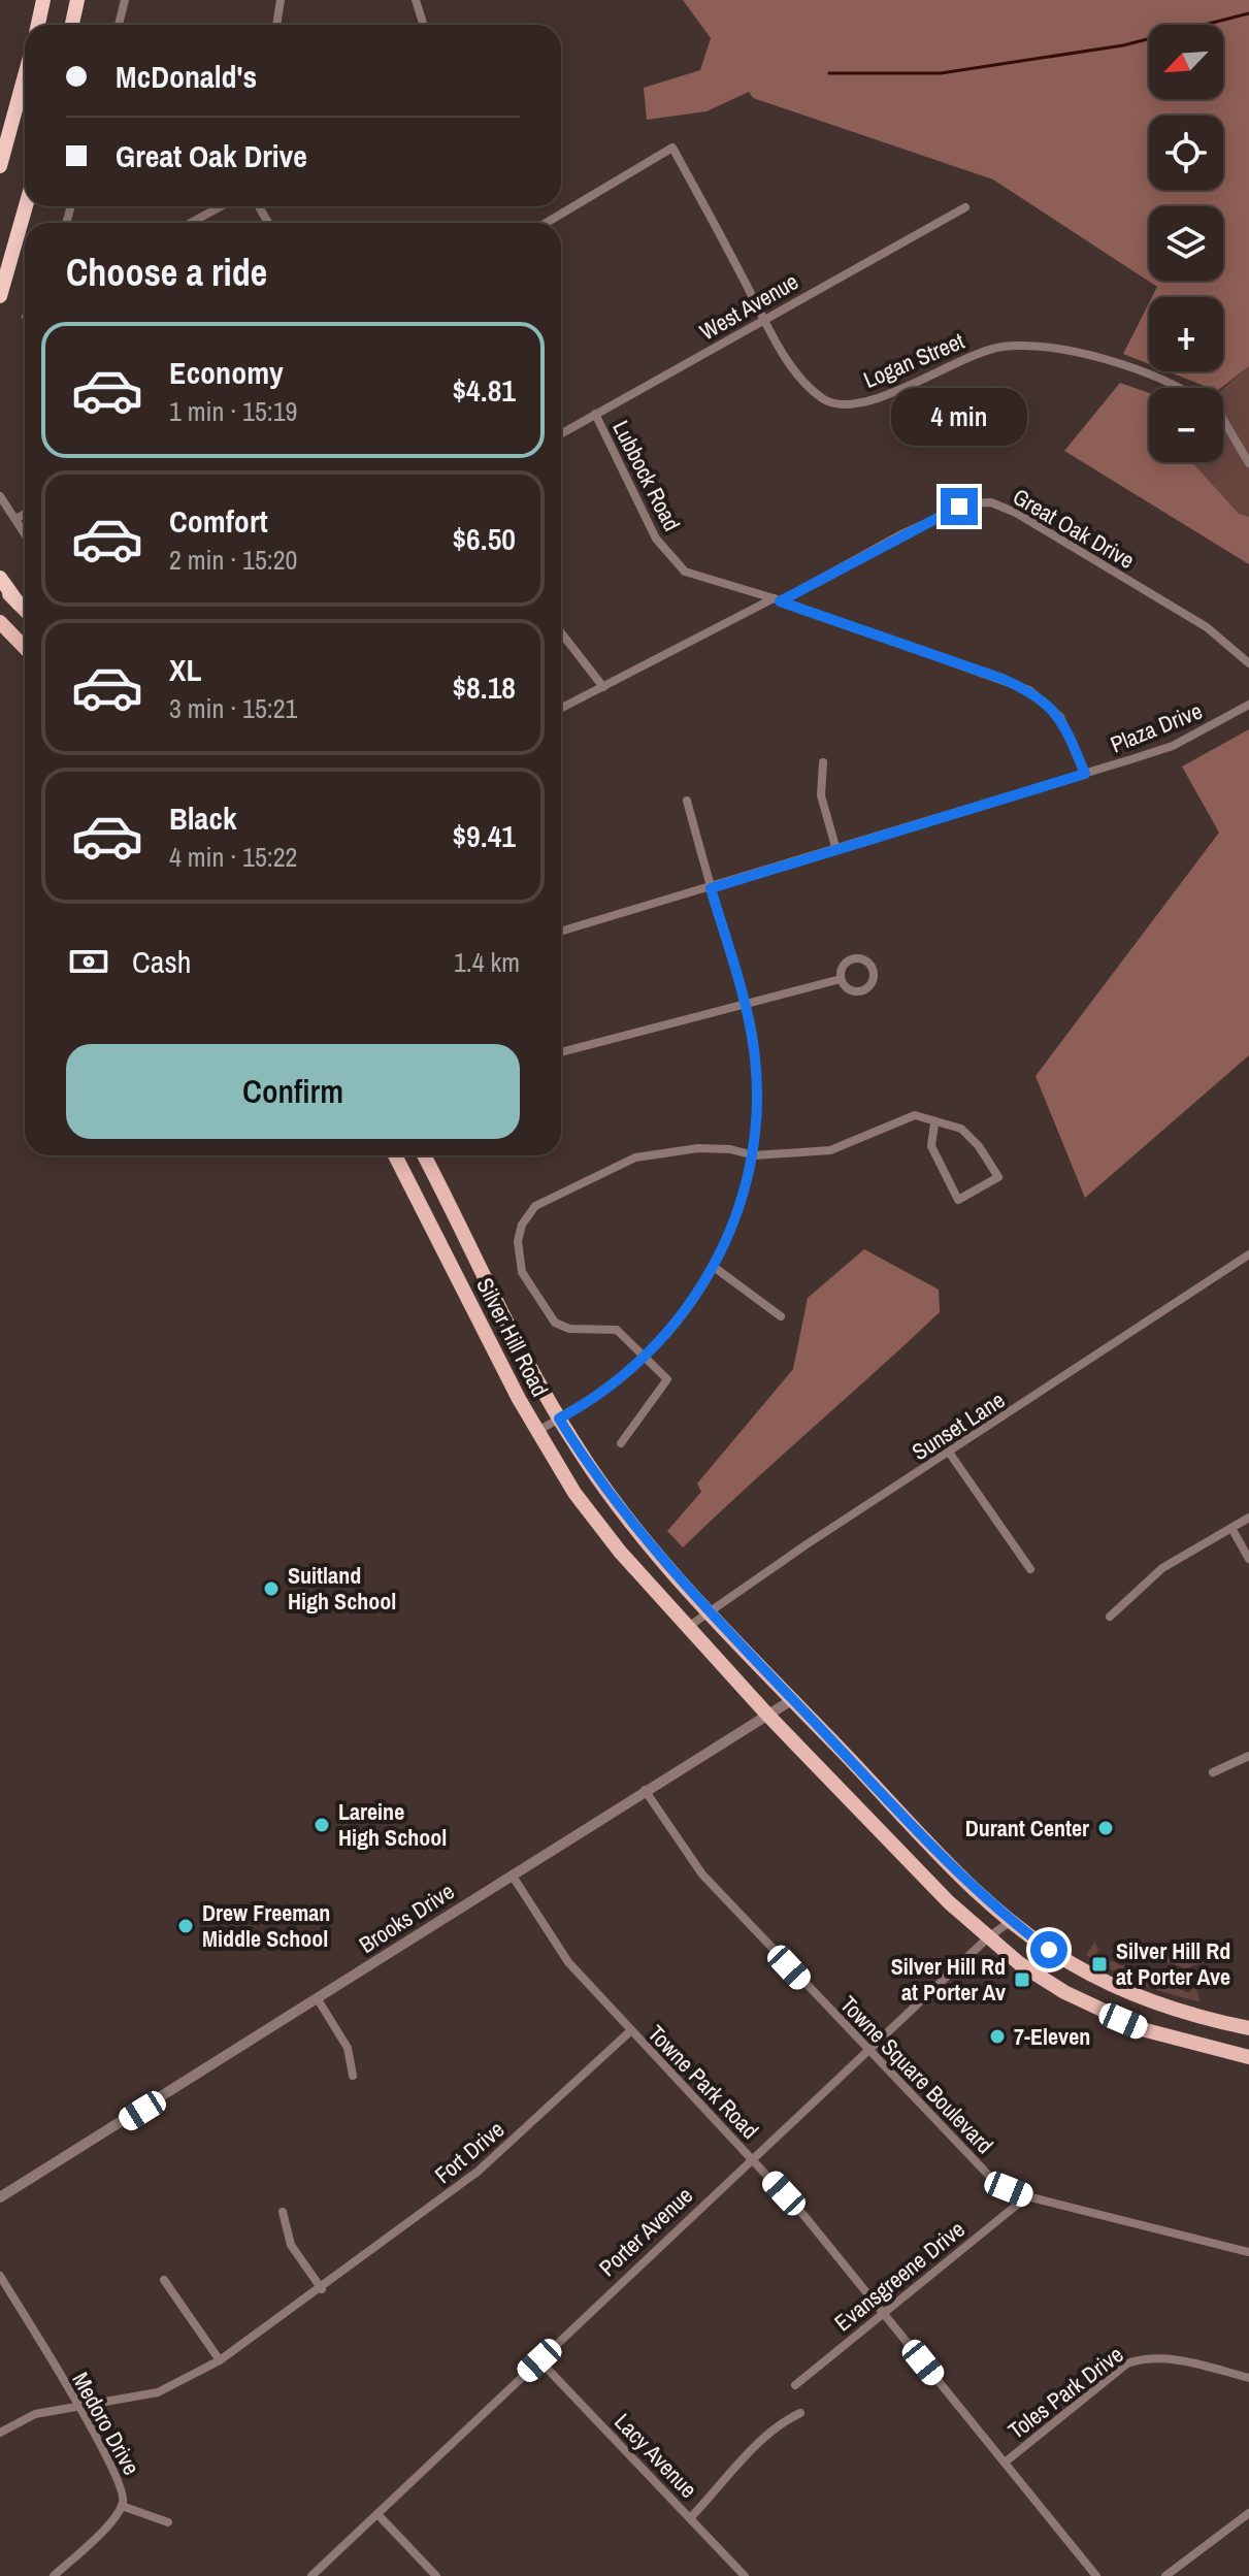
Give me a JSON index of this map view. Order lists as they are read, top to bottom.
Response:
{
  "streets": {
    "main road": ["Silver Hill Road"],
    "street": [
      "West Avenue",
      "Logan Street",
      "Lubbock Road",
      "Great Oak Drive",
      "Plaza Drive",
      "Sunset Lane",
      "Brooks Drive",
      "Towne Square Boulevard",
      "Towne Park Road",
      "Fort Drive",
      "Porter Avenue",
      "Evansgreene Drive",
      "Toles Park Drive",
      "Medoro Drive",
      "Lacy Avenue"
    ]
  },
  "crossings": [
    ["West Avenue", "Logan Street"],
    ["West Avenue", "Lubbock Road"],
    ["Lubbock Road", "Great Oak Drive"],
    ["Lubbock Road", "Plaza Drive"],
    ["Silver Hill Road", "Sunset Lane"],
    ["Silver Hill Road", "Brooks Drive"],
    ["Silver Hill Road", "Porter Avenue"],
    ["Brooks Drive", "Towne Square Boulevard"],
    ["Brooks Drive", "Towne Park Road"],
    ["Towne Square Boulevard", "Porter Avenue"],
    ["Towne Square Boulevard", "Evansgreene Drive"],
    ["Towne Park Road", "Fort Drive"],
    ["Towne Park Road", "Porter Avenue"],
    ["Towne Park Road", "Evansgreene Drive"],
    ["Towne Park Road", "Toles Park Drive"],
    ["Fort Drive", "Medoro Drive"],
    ["Porter Avenue", "Lacy Avenue"]
  ],
  "places": {
    "other": [
      "Suitland High School",
      "Lareine High School",
      "Durant Center",
      "Drew Freeman Middle School",
      "7-Eleven"
    ],
    "transit": ["Silver Hill Rd at Porter Ave", "Silver Hill Rd at Porter Av"]
  },
  "north": "bottom left",
  "page": {
    "map_buttons": ["+", "−"],
    "banner": ["McDonald's", "Great Oak Drive"],
    "heading": "Choose a ride",
    "list": [
      {
        "name": "Economy",
        "note": "1 min · 15:19",
        "value": "$4.81"
      },
      {
        "name": "Comfort",
        "note": "2 min · 15:20",
        "value": "$6.50"
      },
      {
        "name": "XL",
        "note": "3 min · 15:21",
        "value": "$8.18"
      },
      {
        "name": "Black",
        "note": "4 min · 15:22",
        "value": "$9.41"
      }
    ],
    "bubble": "4 min",
    "pay": ["Cash", "1.4 km"],
    "buttons": "Confirm"
  }
}
